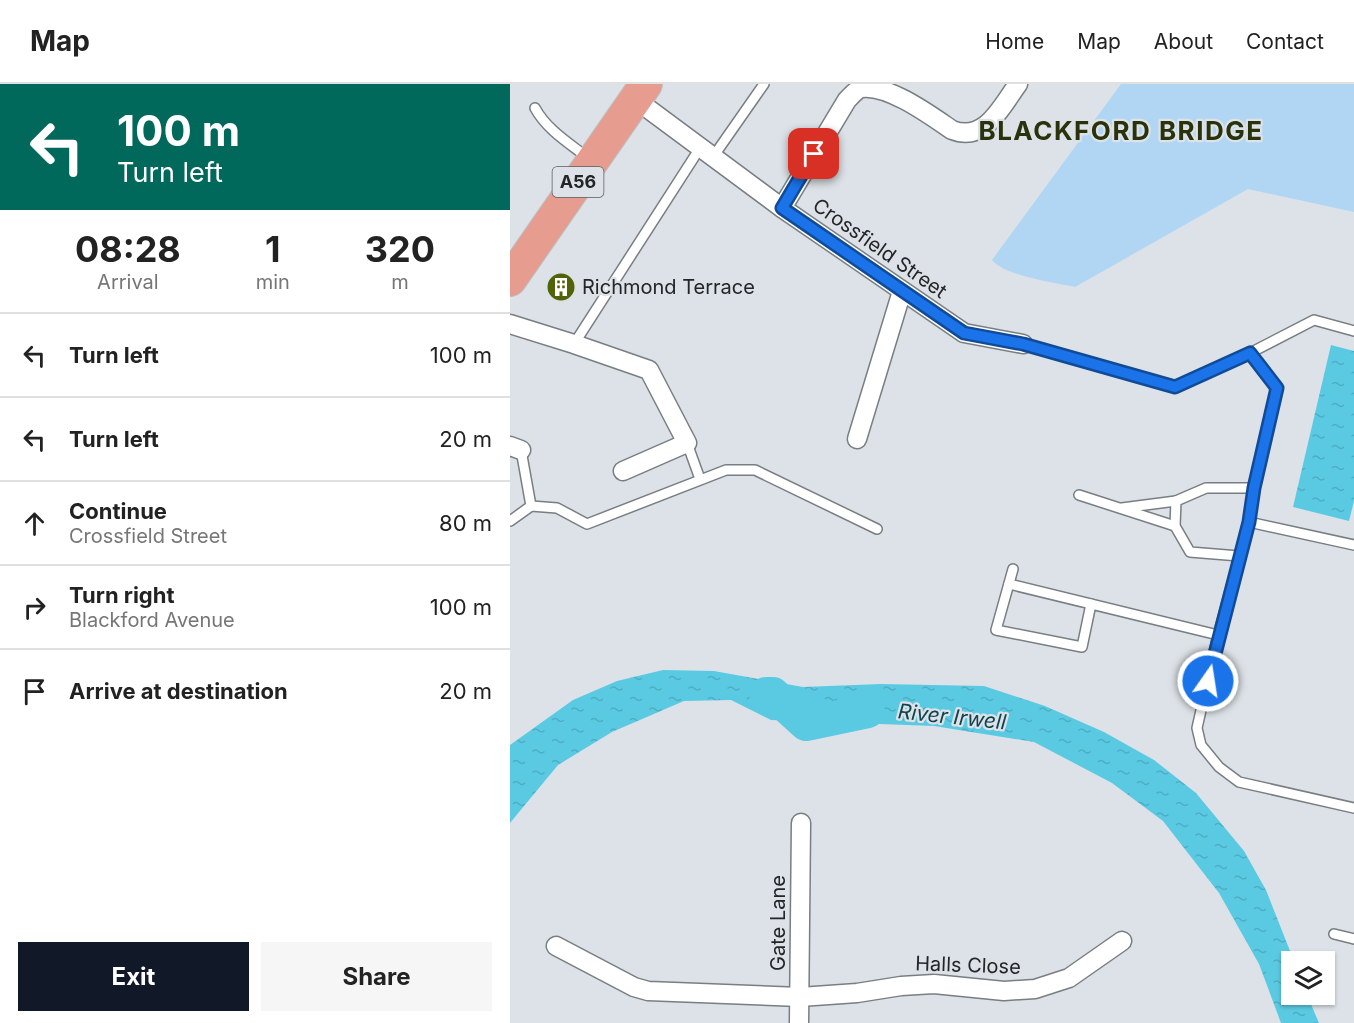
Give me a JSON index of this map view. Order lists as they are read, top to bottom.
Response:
{
  "streets": {
    "highway": ["A56"],
    "street": ["Crossfield Street", "Gate Lane", "Halls Close"]
  },
  "crossings": [
    ["A56", "Crossfield Street"],
    ["Gate Lane", "Halls Close"]
  ],
  "districts": ["BLACKFORD BRIDGE"],
  "water": ["River Irwell"],
  "places": {
    "building": ["Richmond Terrace"]
  },
  "page": {
    "header": "Map",
    "nav": [
      "Home",
      "Map",
      "About",
      "Contact"
    ],
    "turn": ["100 m", "Turn left"],
    "eta": [
      "08:28",
      "Arrival",
      "1",
      "min",
      "320",
      "m"
    ],
    "list": [
      {
        "name": "Turn left",
        "value": "100 m"
      },
      {
        "name": "Turn left",
        "value": "20 m"
      },
      {
        "name": "Continue",
        "note": "Crossfield Street",
        "value": "80 m"
      },
      {
        "name": "Turn right",
        "note": "Blackford Avenue",
        "value": "100 m"
      },
      {
        "name": "Arrive at destination",
        "value": "20 m"
      }
    ],
    "buttons": ["Exit", "Share"]
  }
}
